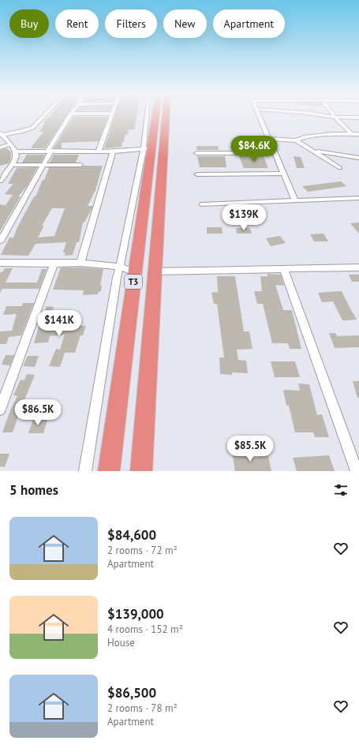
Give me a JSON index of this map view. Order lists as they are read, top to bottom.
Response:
{
  "streets": {
    "highway": ["T3"]
  },
  "page": {
    "chip": [
      "Buy",
      "Rent",
      "Filters",
      "New",
      "Apartment"
    ],
    "price": [
      "$84.6K",
      "$139K",
      "$141K",
      "$86.5K",
      "$85.5K"
    ],
    "heading": "5 homes",
    "list": [
      {
        "name": "$84,600",
        "note": "2 rooms · 72 m² · Apartment"
      },
      {
        "name": "$139,000",
        "note": "4 rooms · 152 m² · House"
      },
      {
        "name": "$86,500",
        "note": "2 rooms · 78 m² · Apartment"
      }
    ]
  }
}
